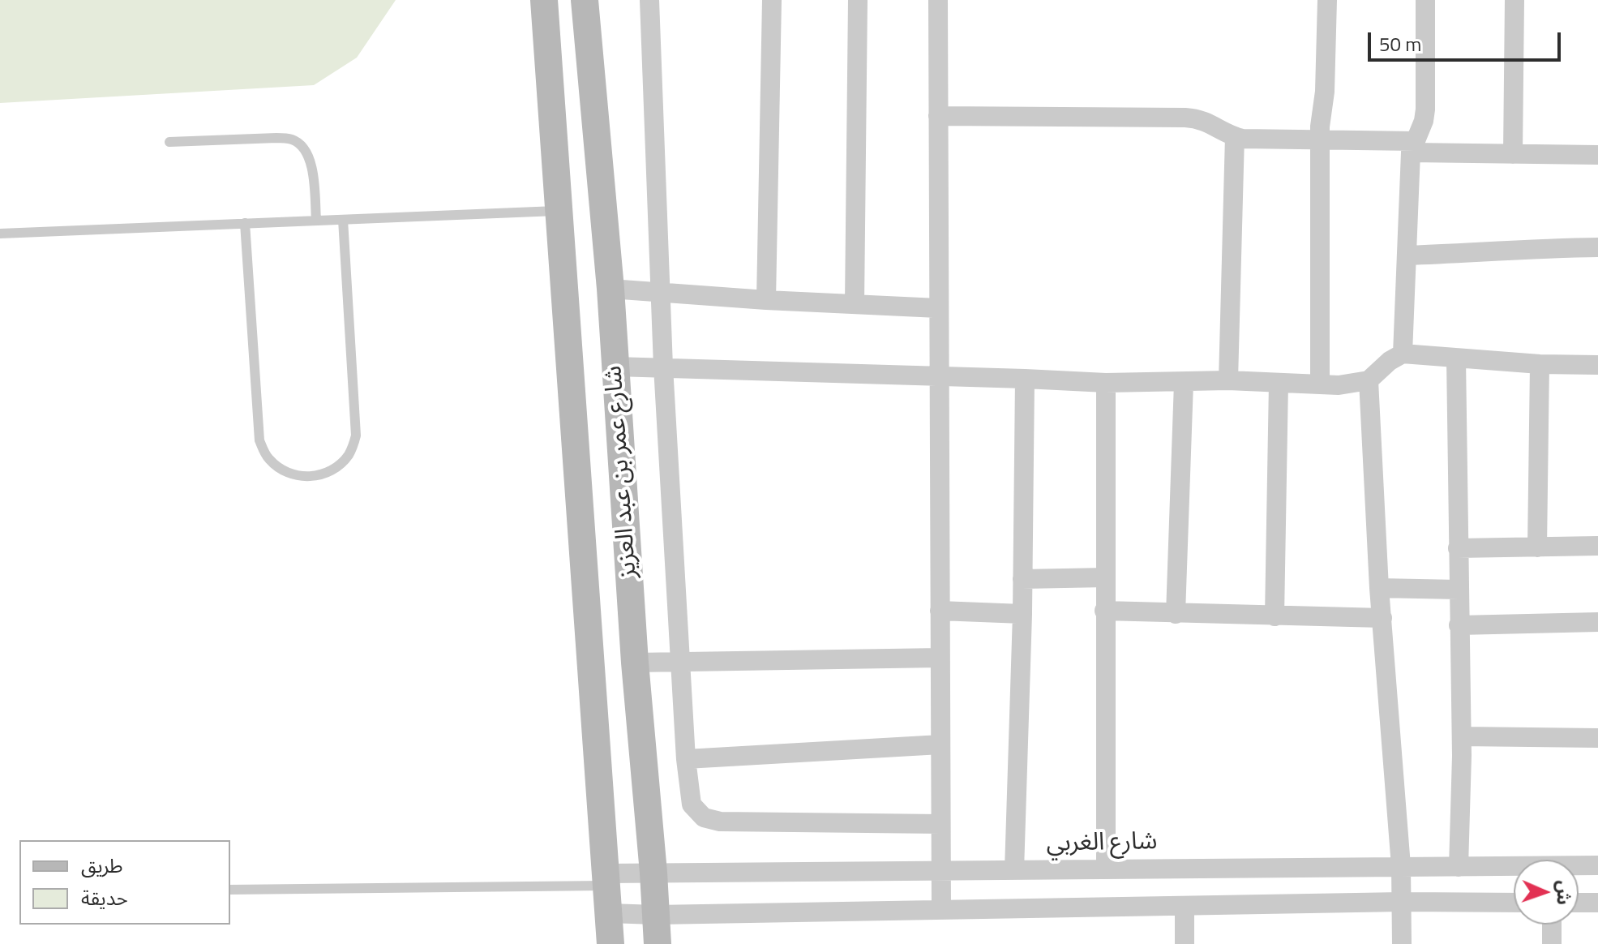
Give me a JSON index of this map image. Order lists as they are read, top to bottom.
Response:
{
  "streets": {
    "main road": ["شارع عمر بن عبد العزيز"],
    "street": ["شارع الغربي"]
  },
  "crossings": [
    ["شارع عمر بن عبد العزيز", "شارع الغربي"]
  ],
  "legend": ["طريق", "حديقة"],
  "scale_bar": "50 m",
  "north": "right"
}
